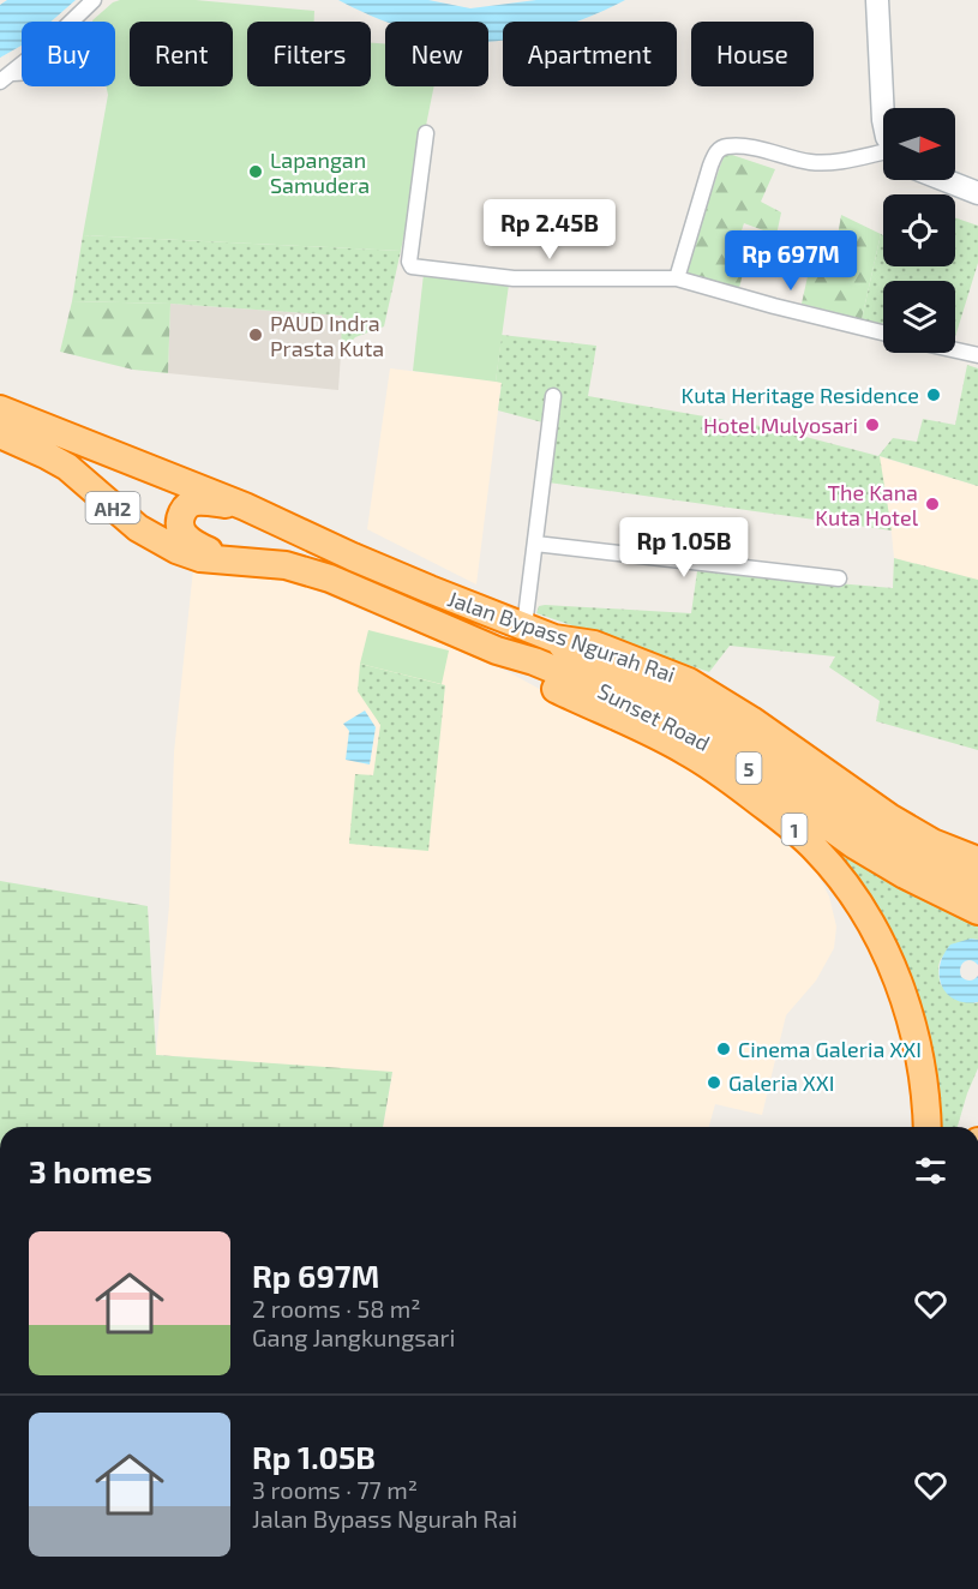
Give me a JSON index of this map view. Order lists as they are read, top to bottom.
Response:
{
  "streets": {
    "highway": [
      "AH2",
      "Jalan Bypass Ngurah Rai",
      "Sunset Road",
      "5",
      "1"
    ]
  },
  "crossings": [
    ["Jalan Bypass Ngurah Rai", "Sunset Road"]
  ],
  "places": [
    "Lapangan Samudera",
    "PAUD Indra Prasta Kuta",
    "Kuta Heritage Residence",
    "Hotel Mulyosari",
    "The Kana Kuta Hotel",
    "Cinema Galeria XXI",
    "Galeria XXI"
  ],
  "north": "right",
  "page": {
    "chip": [
      "Buy",
      "Rent",
      "Filters",
      "New",
      "Apartment",
      "House"
    ],
    "price": ["Rp 2.45B", "Rp 697M", "Rp 1.05B"],
    "heading": "3 homes",
    "list": [
      {
        "name": "Rp 697M",
        "note": "2 rooms · 58 m² · Gang Jangkungsari"
      },
      {
        "name": "Rp 1.05B",
        "note": "3 rooms · 77 m² · Jalan Bypass Ngurah Rai"
      }
    ]
  }
}
